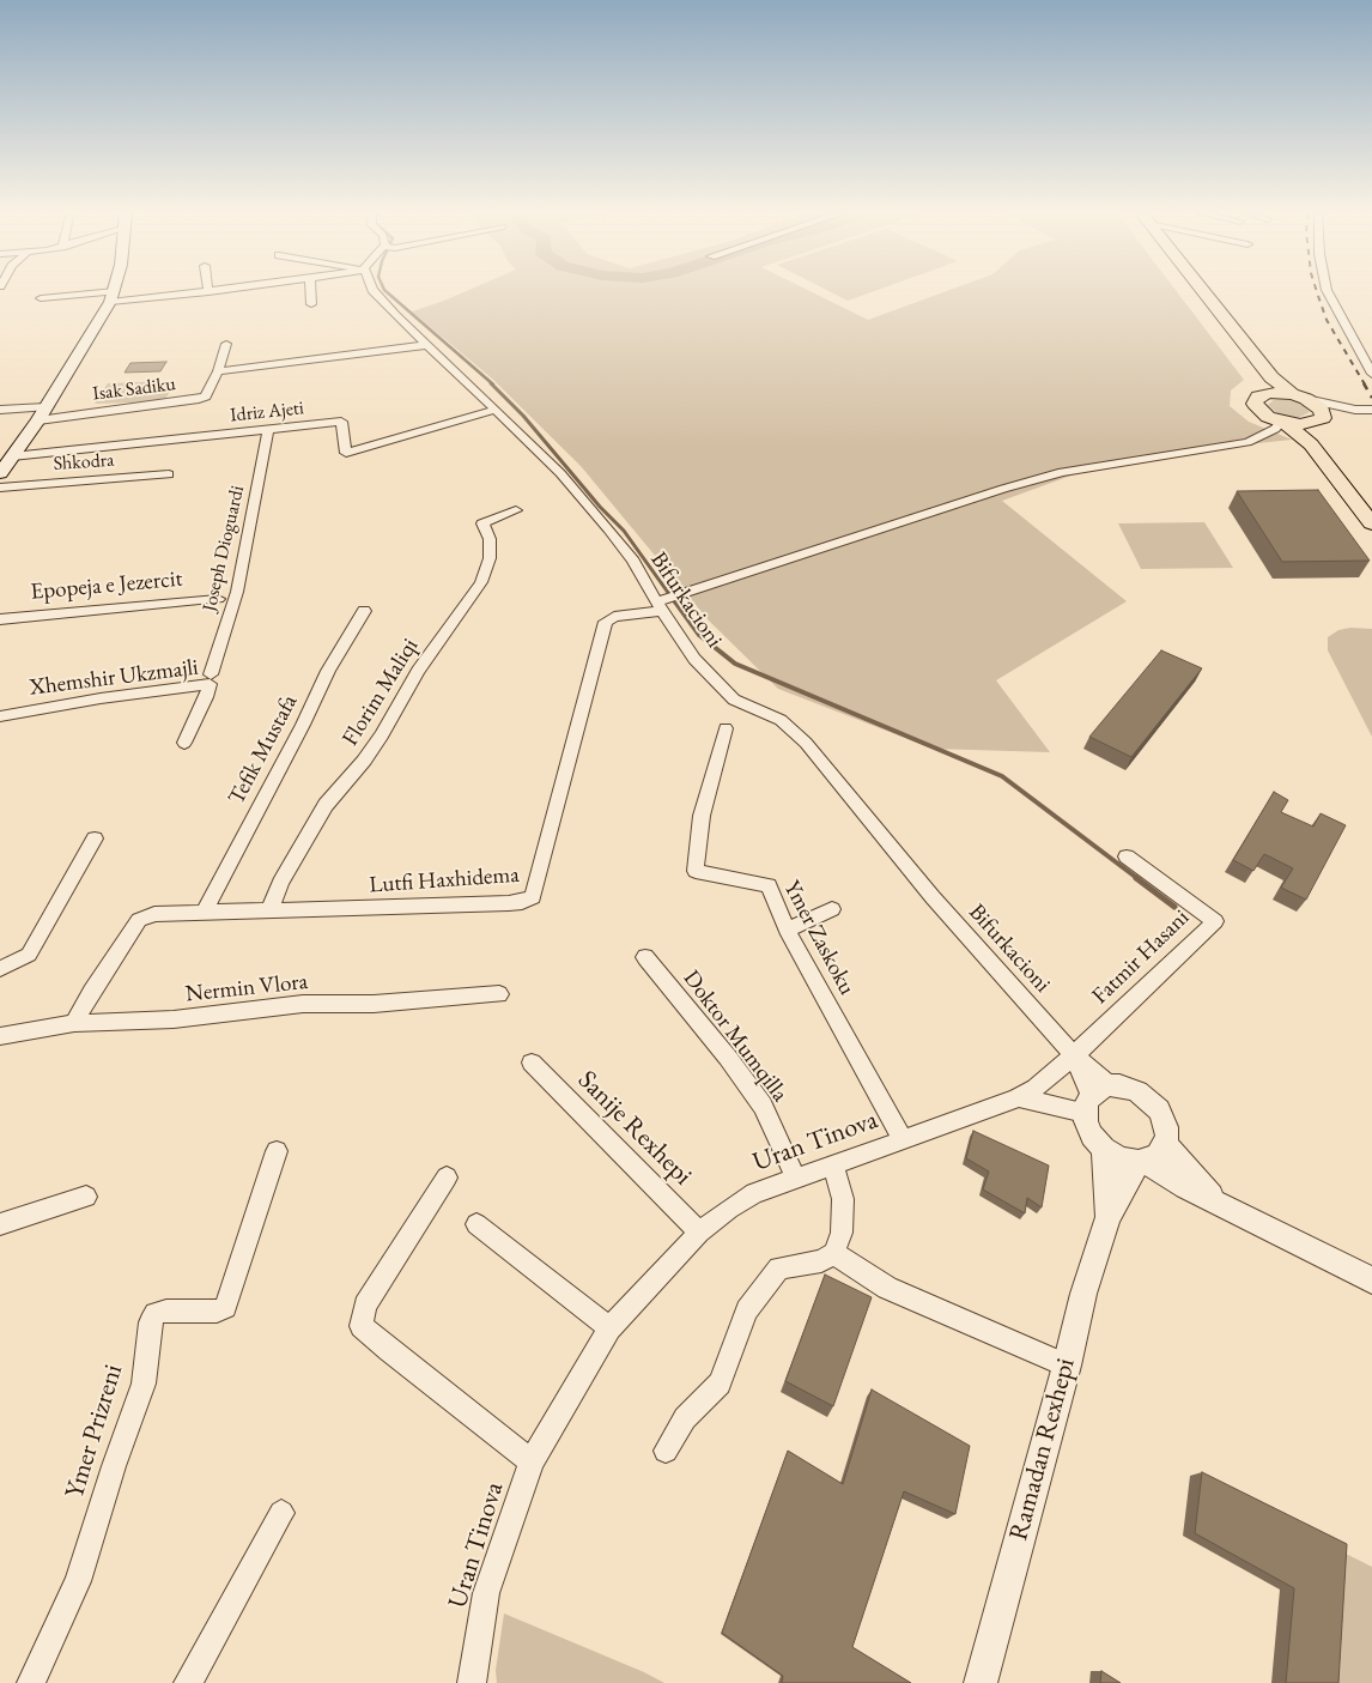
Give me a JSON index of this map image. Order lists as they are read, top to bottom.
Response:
{
  "streets": {
    "street": [
      "Isak Sadiku",
      "Idriz Ajeti",
      "Shkodra",
      "Joseph Dioguardi",
      "Epopeja e Jezercit",
      "Bifurkacioni",
      "Xhemshir Ukzmajli",
      "Florim Maliqi",
      "Tefik Mustafa",
      "Lutfi Haxhidema",
      "Ymer Zaskoku",
      "Fatmir Hasani",
      "Nermin Vlora",
      "Doktor Mumqilla",
      "Sanije Rexhepi",
      "Uran Tinova",
      "Ymer Prizreni",
      "Ramadan Rexhepi"
    ]
  },
  "crossings": [
    ["Idriz Ajeti", "Joseph Dioguardi"],
    ["Idriz Ajeti", "Bifurkacioni"],
    ["Bifurkacioni", "Lutfi Haxhidema"],
    ["Bifurkacioni", "Fatmir Hasani"],
    ["Florim Maliqi", "Lutfi Haxhidema"],
    ["Tefik Mustafa", "Lutfi Haxhidema"],
    ["Lutfi Haxhidema", "Nermin Vlora"],
    ["Ymer Zaskoku", "Uran Tinova"],
    ["Doktor Mumqilla", "Uran Tinova"],
    ["Sanije Rexhepi", "Uran Tinova"]
  ]
}
